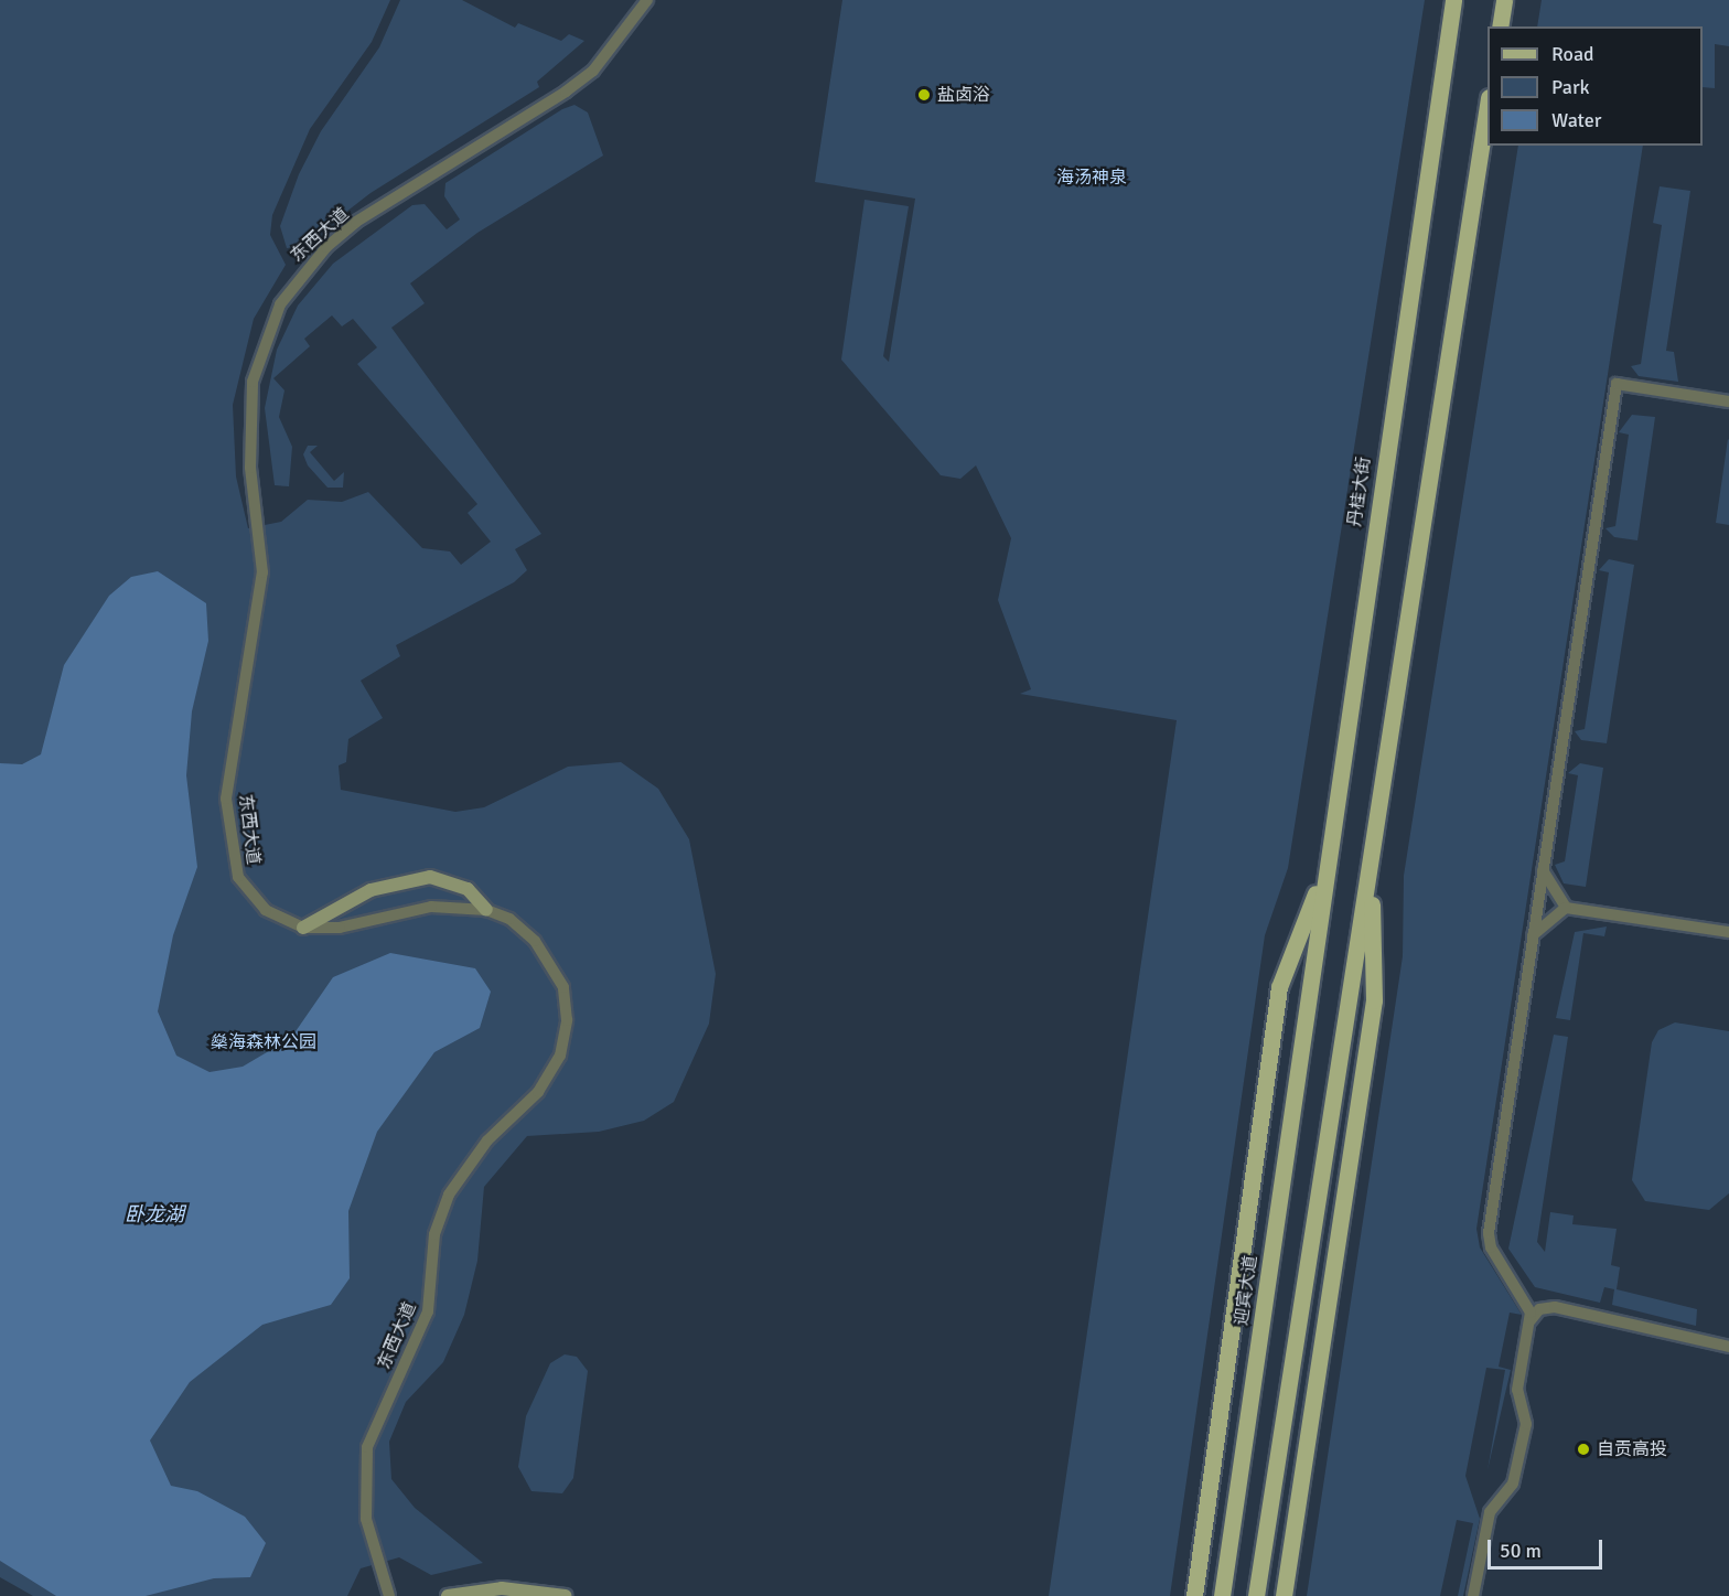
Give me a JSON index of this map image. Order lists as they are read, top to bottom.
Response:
{
  "streets": {
    "main road": ["丹桂大街", "迎宾大道"],
    "street": ["东西大道"]
  },
  "crossings": [
    ["丹桂大街", "迎宾大道"]
  ],
  "water": ["卧龙湖"],
  "parks": ["海汤神泉", "燊海森林公园"],
  "places": ["盐卤浴", "自贡高投"],
  "legend": ["Road", "Park", "Water"],
  "scale_bar": "50 m"
}
